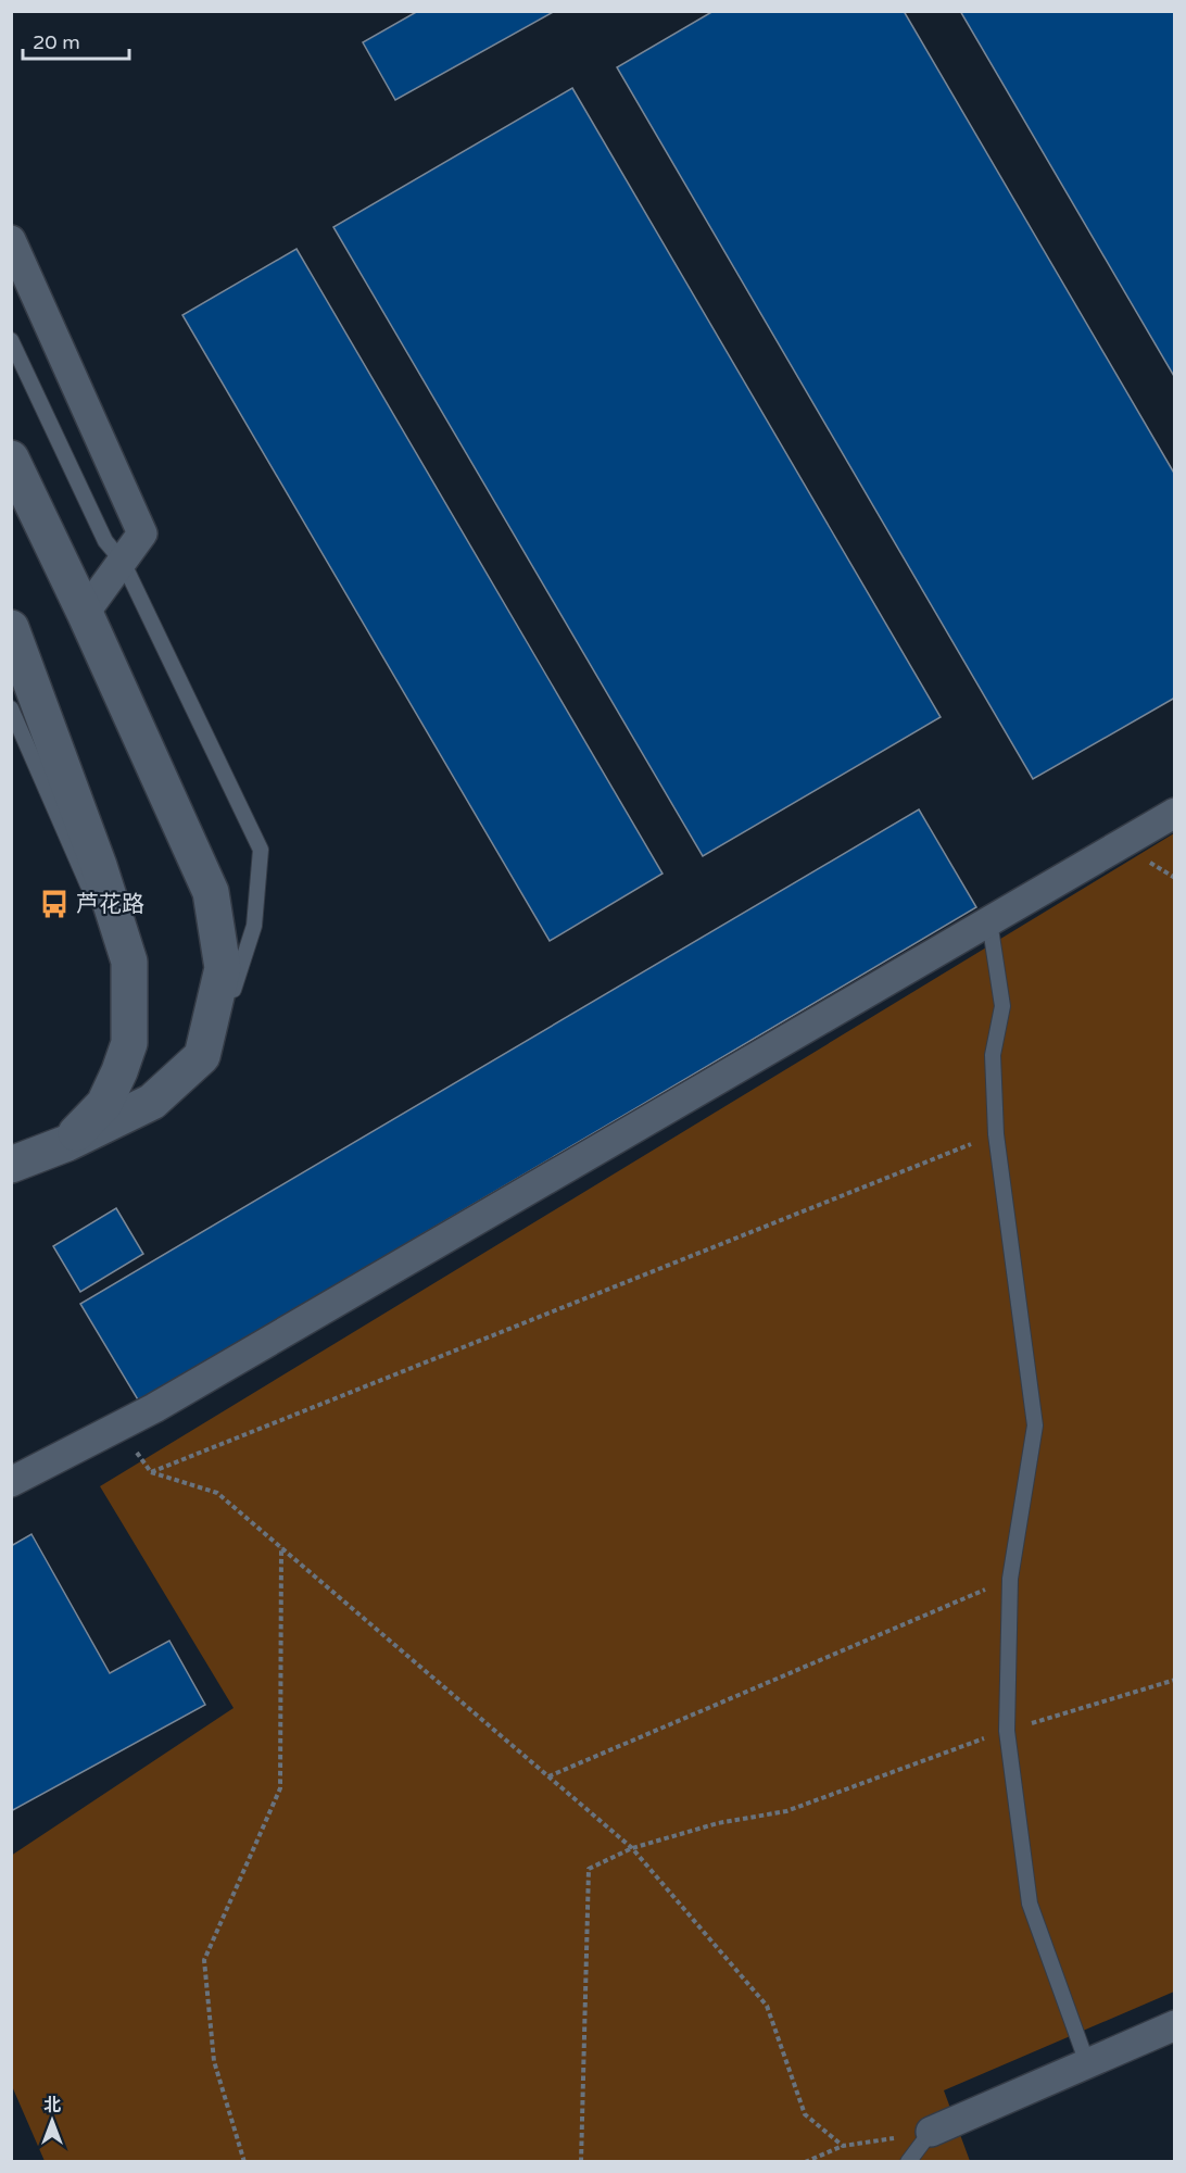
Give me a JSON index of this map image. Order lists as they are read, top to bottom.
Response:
{
  "places": {
    "bus stop": ["芦花路"]
  },
  "scale_bar": "20 m",
  "north": "top"
}
